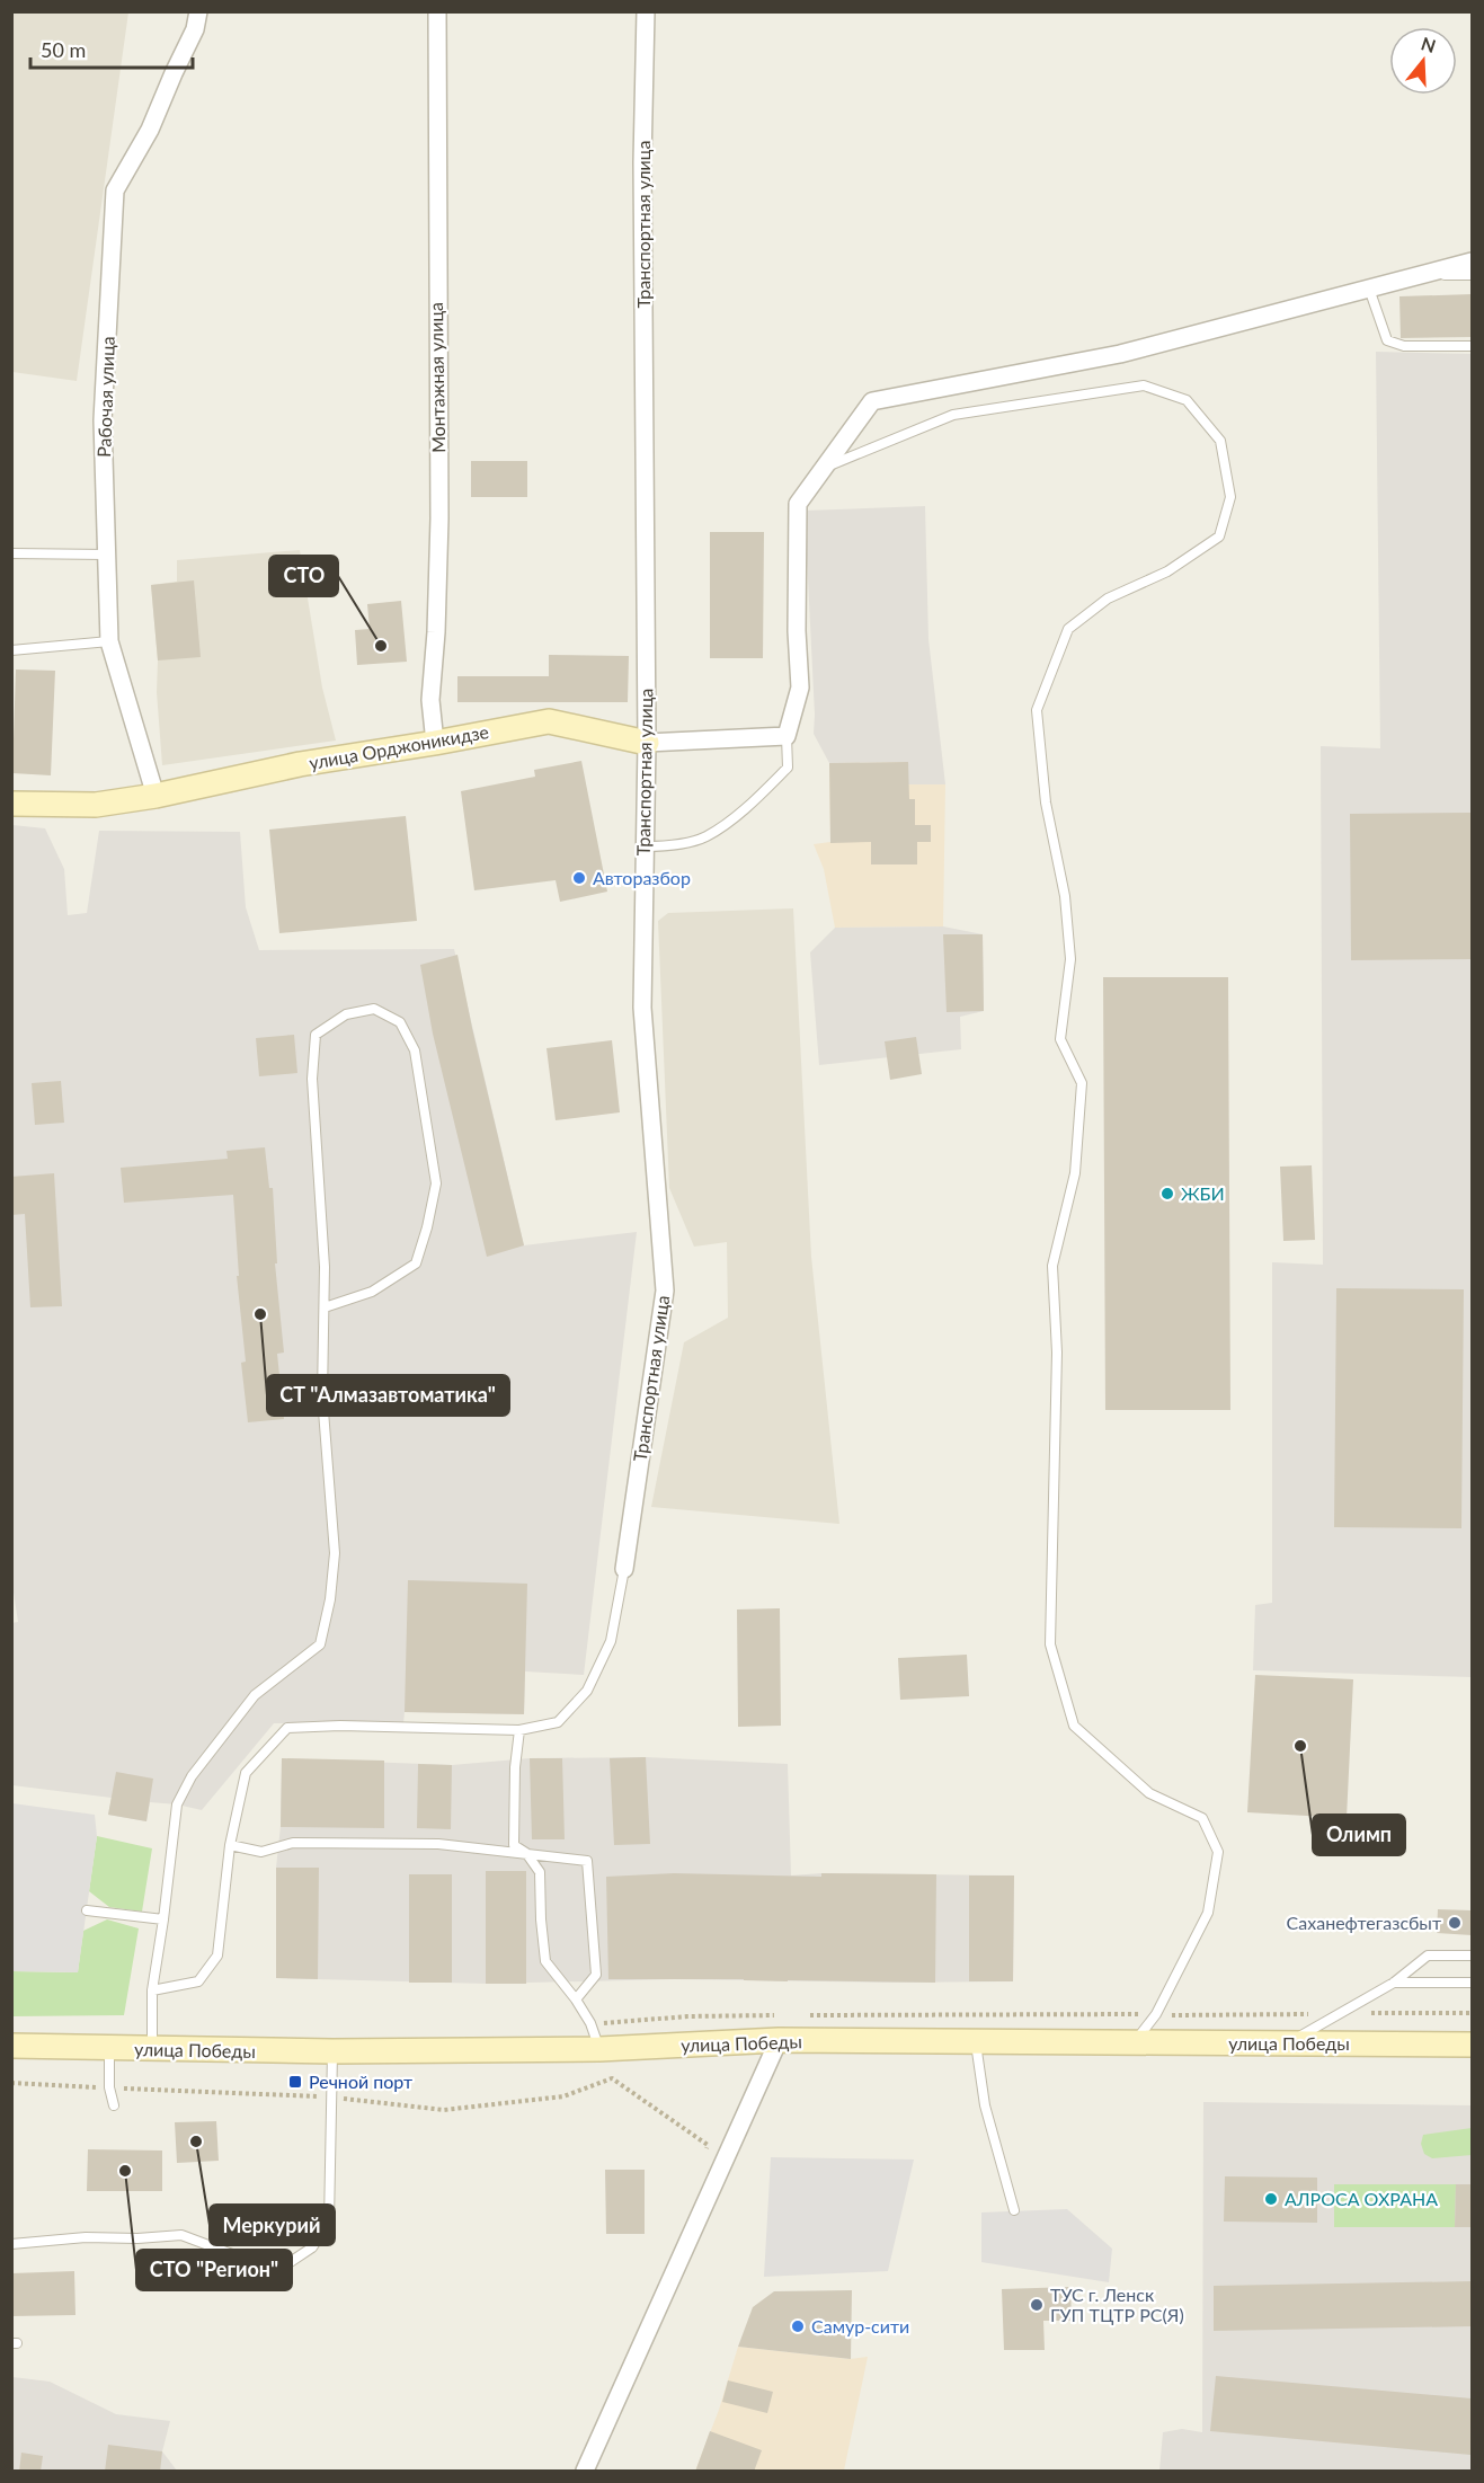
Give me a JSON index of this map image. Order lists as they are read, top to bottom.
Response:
{
  "streets": {
    "main road": ["улица Орджоникидзе", "улица Победы"],
    "street": ["Транспортная улица", "Монтажная улица", "Рабочая улица"]
  },
  "crossings": [
    ["Транспортная улица", "улица Орджоникидзе"],
    ["Монтажная улица", "улица Орджоникидзе"],
    ["Рабочая улица", "улица Орджоникидзе"]
  ],
  "places": {
    "other": [
      "СТО",
      "Авторазбор",
      "ЖБИ",
      "СТ \"Алмазавтоматика\"",
      "Олимп",
      "Саханефтегазсбыт",
      "Меркурий",
      "СТО \"Регион\"",
      "АЛРОСА ОХРАНА",
      "ТУС г. Ленск ГУП ТЦТР РС(Я)",
      "Самур-сити"
    ],
    "transit": ["Речной порт"]
  },
  "scale_bar": "50 m",
  "north": "top"
}
